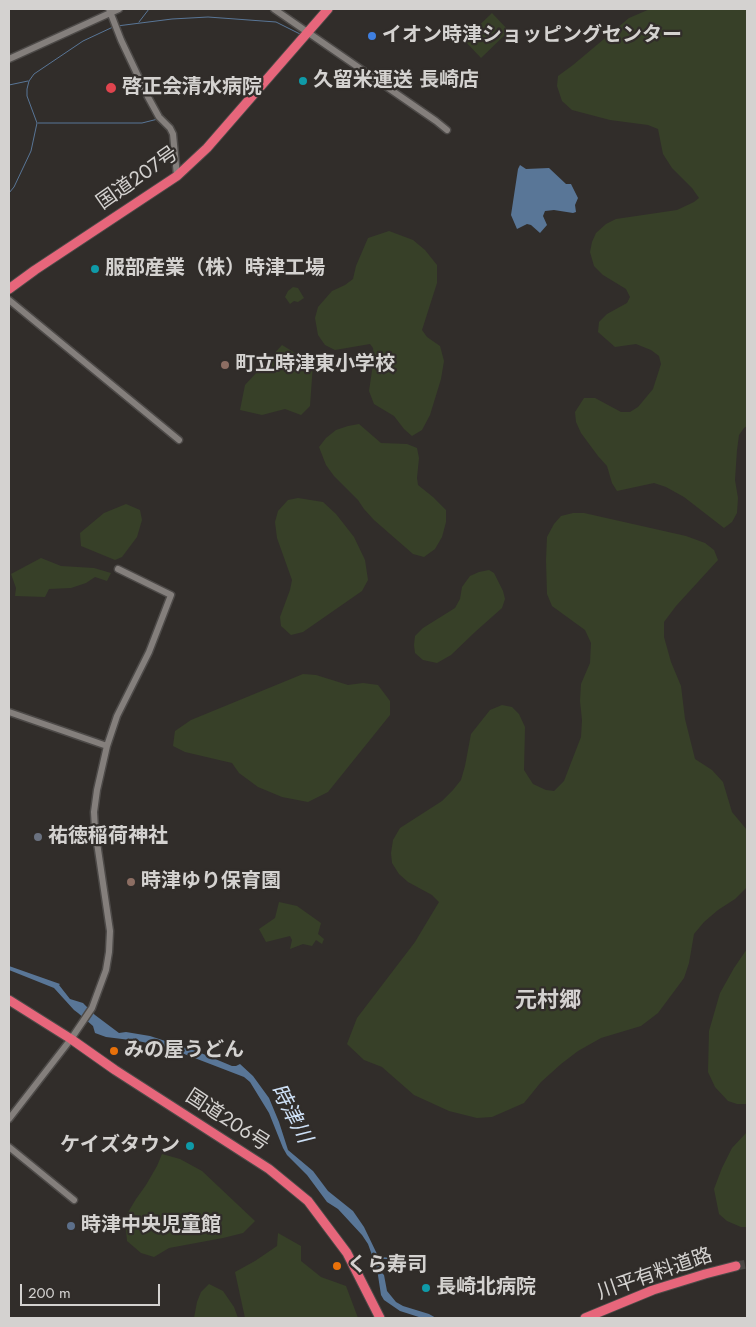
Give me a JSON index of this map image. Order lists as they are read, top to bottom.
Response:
{
  "streets": {
    "highway": ["国道207号", "国道206号", "川平有料道路"]
  },
  "districts": ["元村郷"],
  "water": ["時津川"],
  "places": [
    "イオン時津ショッピングセンター",
    "久留米運送 長崎店",
    "啓正会清水病院",
    "服部産業（株）時津工場",
    "町立時津東小学校",
    "祐徳稲荷神社",
    "時津ゆり保育園",
    "みの屋うどん",
    "ケイズタウン",
    "時津中央児童館",
    "くら寿司",
    "長崎北病院"
  ],
  "scale_bar": "200 m"
}
